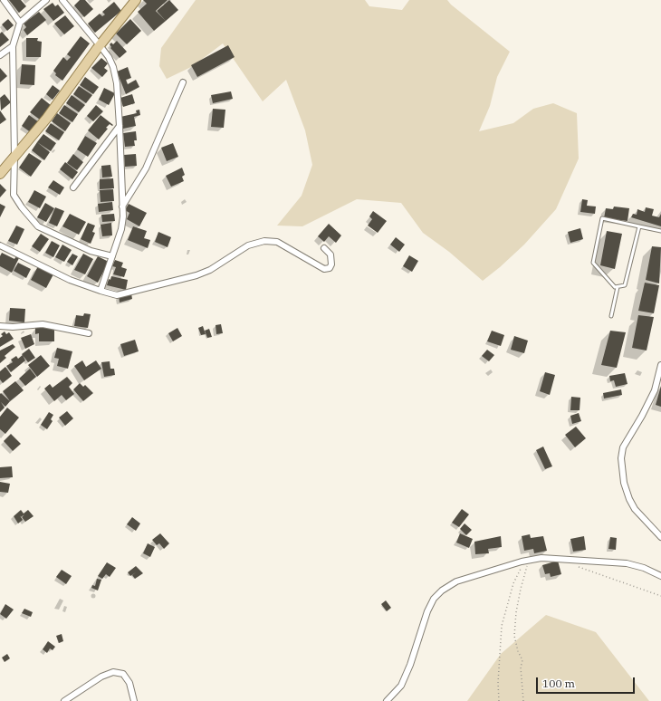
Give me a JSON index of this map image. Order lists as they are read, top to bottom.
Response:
{
  "scale_bar": "100 m"
}
